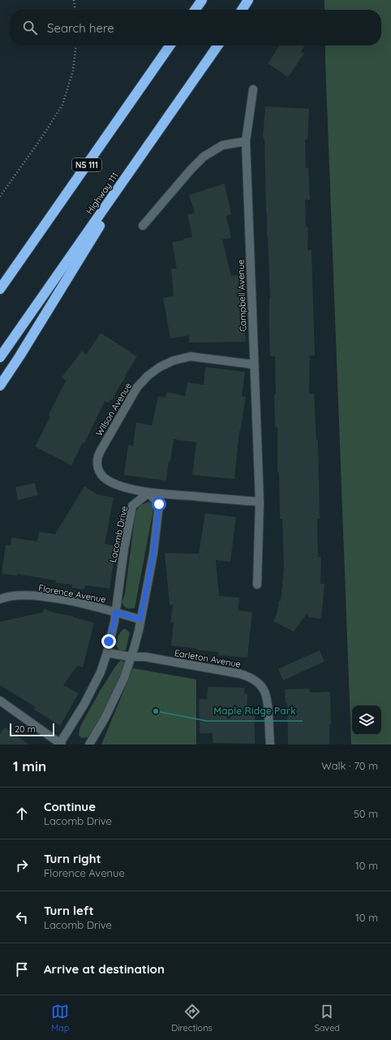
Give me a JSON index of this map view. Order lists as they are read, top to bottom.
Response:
{
  "streets": {
    "highway": ["NS 111", "Highway 111"],
    "street": [
      "Campbell Avenue",
      "Wilson Avenue",
      "Lacomb Drive",
      "Florence Avenue",
      "Earleton Avenue"
    ]
  },
  "crossings": [
    ["Campbell Avenue", "Wilson Avenue"],
    ["Wilson Avenue", "Lacomb Drive"],
    ["Lacomb Drive", "Florence Avenue"],
    ["Lacomb Drive", "Earleton Avenue"]
  ],
  "places": ["Maple Ridge Park"],
  "scale_bar": "20 m",
  "page": {
    "search": "Search here",
    "scale": "20 m",
    "heading": ["1 min", "Walk · 70 m"],
    "list": [
      ["Continue", "Lacomb Drive", "50 m"],
      ["Turn right", "Florence Avenue", "10 m"],
      ["Turn left", "Lacomb Drive", "10 m"],
      "Arrive at destination"
    ],
    "nav": ["Map", "Directions", "Saved"]
  }
}
